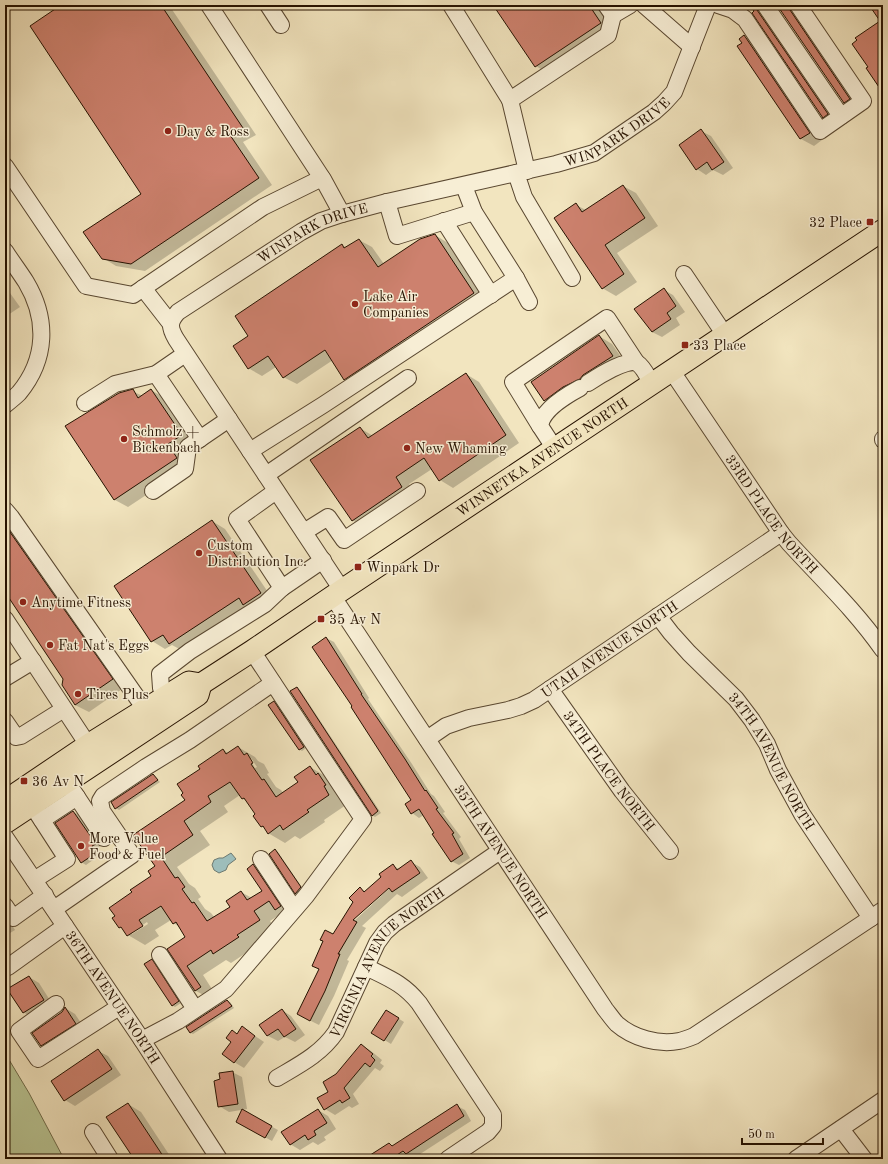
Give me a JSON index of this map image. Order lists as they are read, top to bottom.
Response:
{
  "streets": {
    "main road": ["WINNETKA AVENUE NORTH"],
    "street": [
      "WINPARK DRIVE",
      "33RD PLACE NORTH",
      "UTAH AVENUE NORTH",
      "34TH AVENUE NORTH",
      "34TH PLACE NORTH",
      "35TH AVENUE NORTH",
      "VIRGINIA AVENUE NORTH",
      "36TH AVENUE NORTH"
    ]
  },
  "crossings": [
    ["WINNETKA AVENUE NORTH", "33RD PLACE NORTH"],
    ["WINNETKA AVENUE NORTH", "35TH AVENUE NORTH"],
    ["33RD PLACE NORTH", "UTAH AVENUE NORTH"],
    ["UTAH AVENUE NORTH", "34TH AVENUE NORTH"],
    ["UTAH AVENUE NORTH", "34TH PLACE NORTH"],
    ["UTAH AVENUE NORTH", "35TH AVENUE NORTH"],
    ["34TH AVENUE NORTH", "35TH AVENUE NORTH"],
    ["35TH AVENUE NORTH", "VIRGINIA AVENUE NORTH"]
  ],
  "places": {
    "other": [
      "Day & Ross",
      "Lake Air Companies",
      "Schmolz + Bickenbach",
      "New Whaming",
      "Custom Distribution Inc.",
      "Anytime Fitness",
      "Fat Nat's Eggs",
      "Tires Plus",
      "More Value Food & Fuel"
    ],
    "transit": [
      "32 Place",
      "33 Place",
      "Winpark Dr",
      "35 Av N",
      "36 Av N"
    ]
  },
  "scale_bar": "50 m"
}
